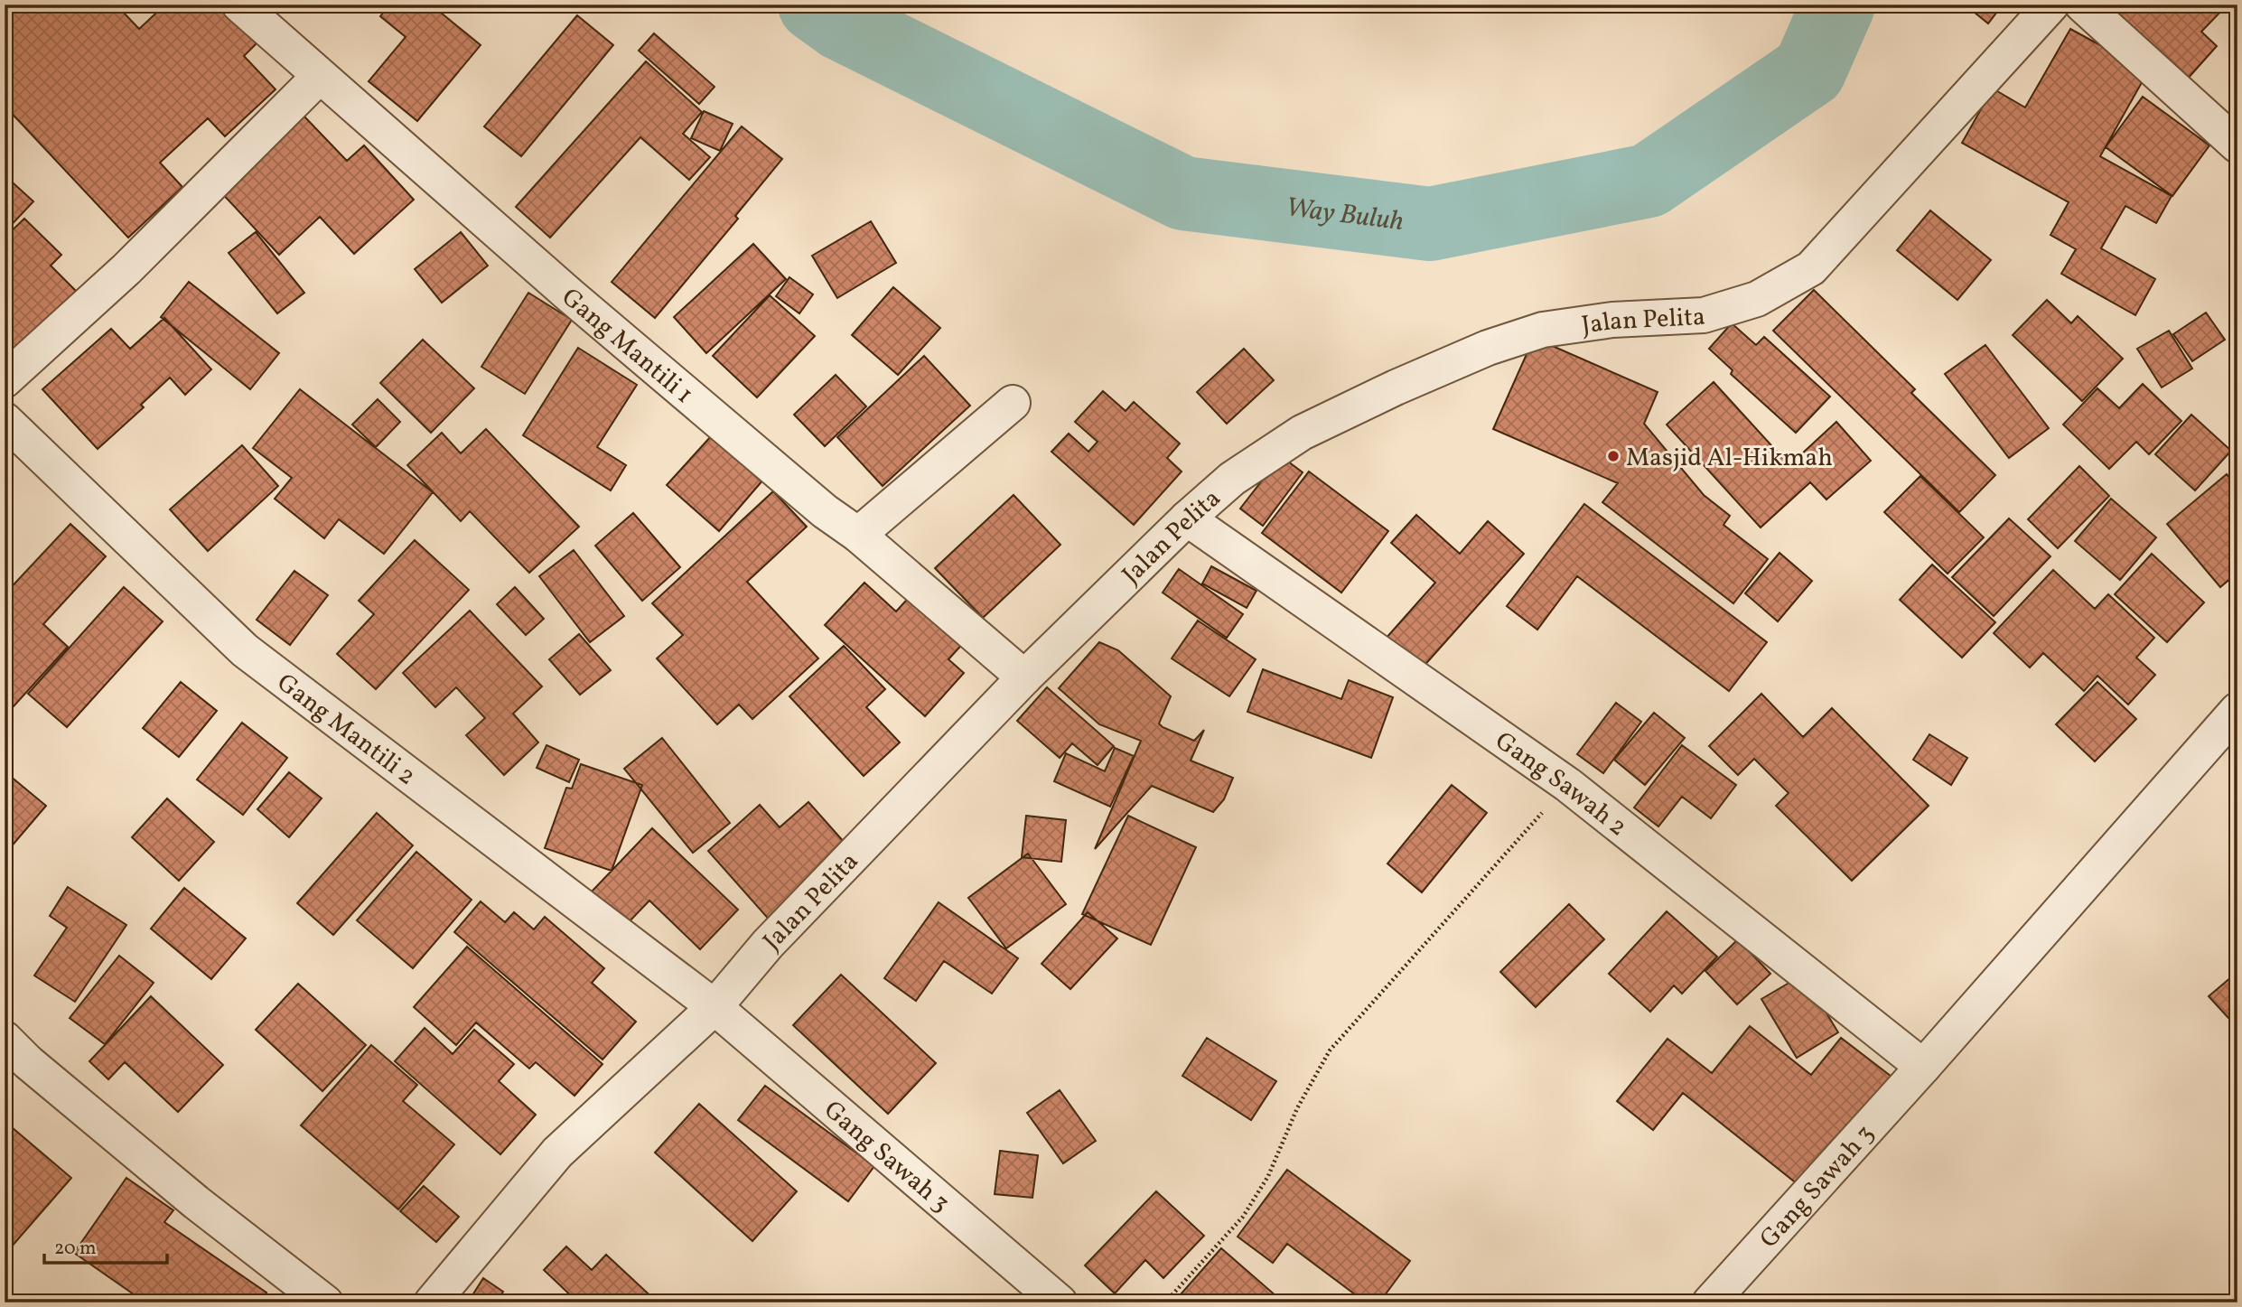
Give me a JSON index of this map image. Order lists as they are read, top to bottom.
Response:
{
  "streets": {
    "street": [
      "Jalan Pelita",
      "Gang Mantili 1",
      "Gang Mantili 2",
      "Gang Sawah 2",
      "Gang Sawah 3"
    ]
  },
  "crossings": [
    ["Jalan Pelita", "Gang Mantili 1"],
    ["Jalan Pelita", "Gang Mantili 2"],
    ["Jalan Pelita", "Gang Sawah 2"],
    ["Jalan Pelita", "Gang Sawah 3"],
    ["Gang Mantili 2", "Gang Sawah 3"],
    ["Gang Sawah 2", "Gang Sawah 3"]
  ],
  "water": ["Way Buluh"],
  "places": ["Masjid Al-Hikmah"],
  "scale_bar": "20 m"
}
